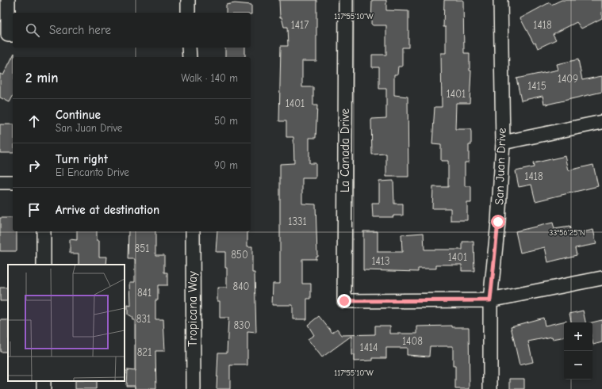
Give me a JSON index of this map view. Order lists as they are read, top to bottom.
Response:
{
  "streets": {
    "street": ["La Canada Drive", "San Juan Drive", "Tropicana Way"]
  },
  "crossings": [
    ["La Canada Drive", "San Juan Drive"]
  ],
  "house_numbers": [
    "1417",
    "1418",
    "1409",
    "1415",
    "1401",
    "1401",
    "1418",
    "1331",
    "851",
    "850",
    "1401",
    "1413",
    "840",
    "841",
    "831",
    "830",
    "1408",
    "1414",
    "821"
  ],
  "page": {
    "search": "Search here",
    "heading": ["2 min", "Walk · 140 m"],
    "list": [
      ["Continue", "San Juan Drive", "50 m"],
      ["Turn right", "El Encanto Drive", "90 m"],
      "Arrive at destination"
    ],
    "map_buttons": ["+", "−"]
  },
  "coordinates": ["117°55'10\"W", "33°56'25\"N"]
}
